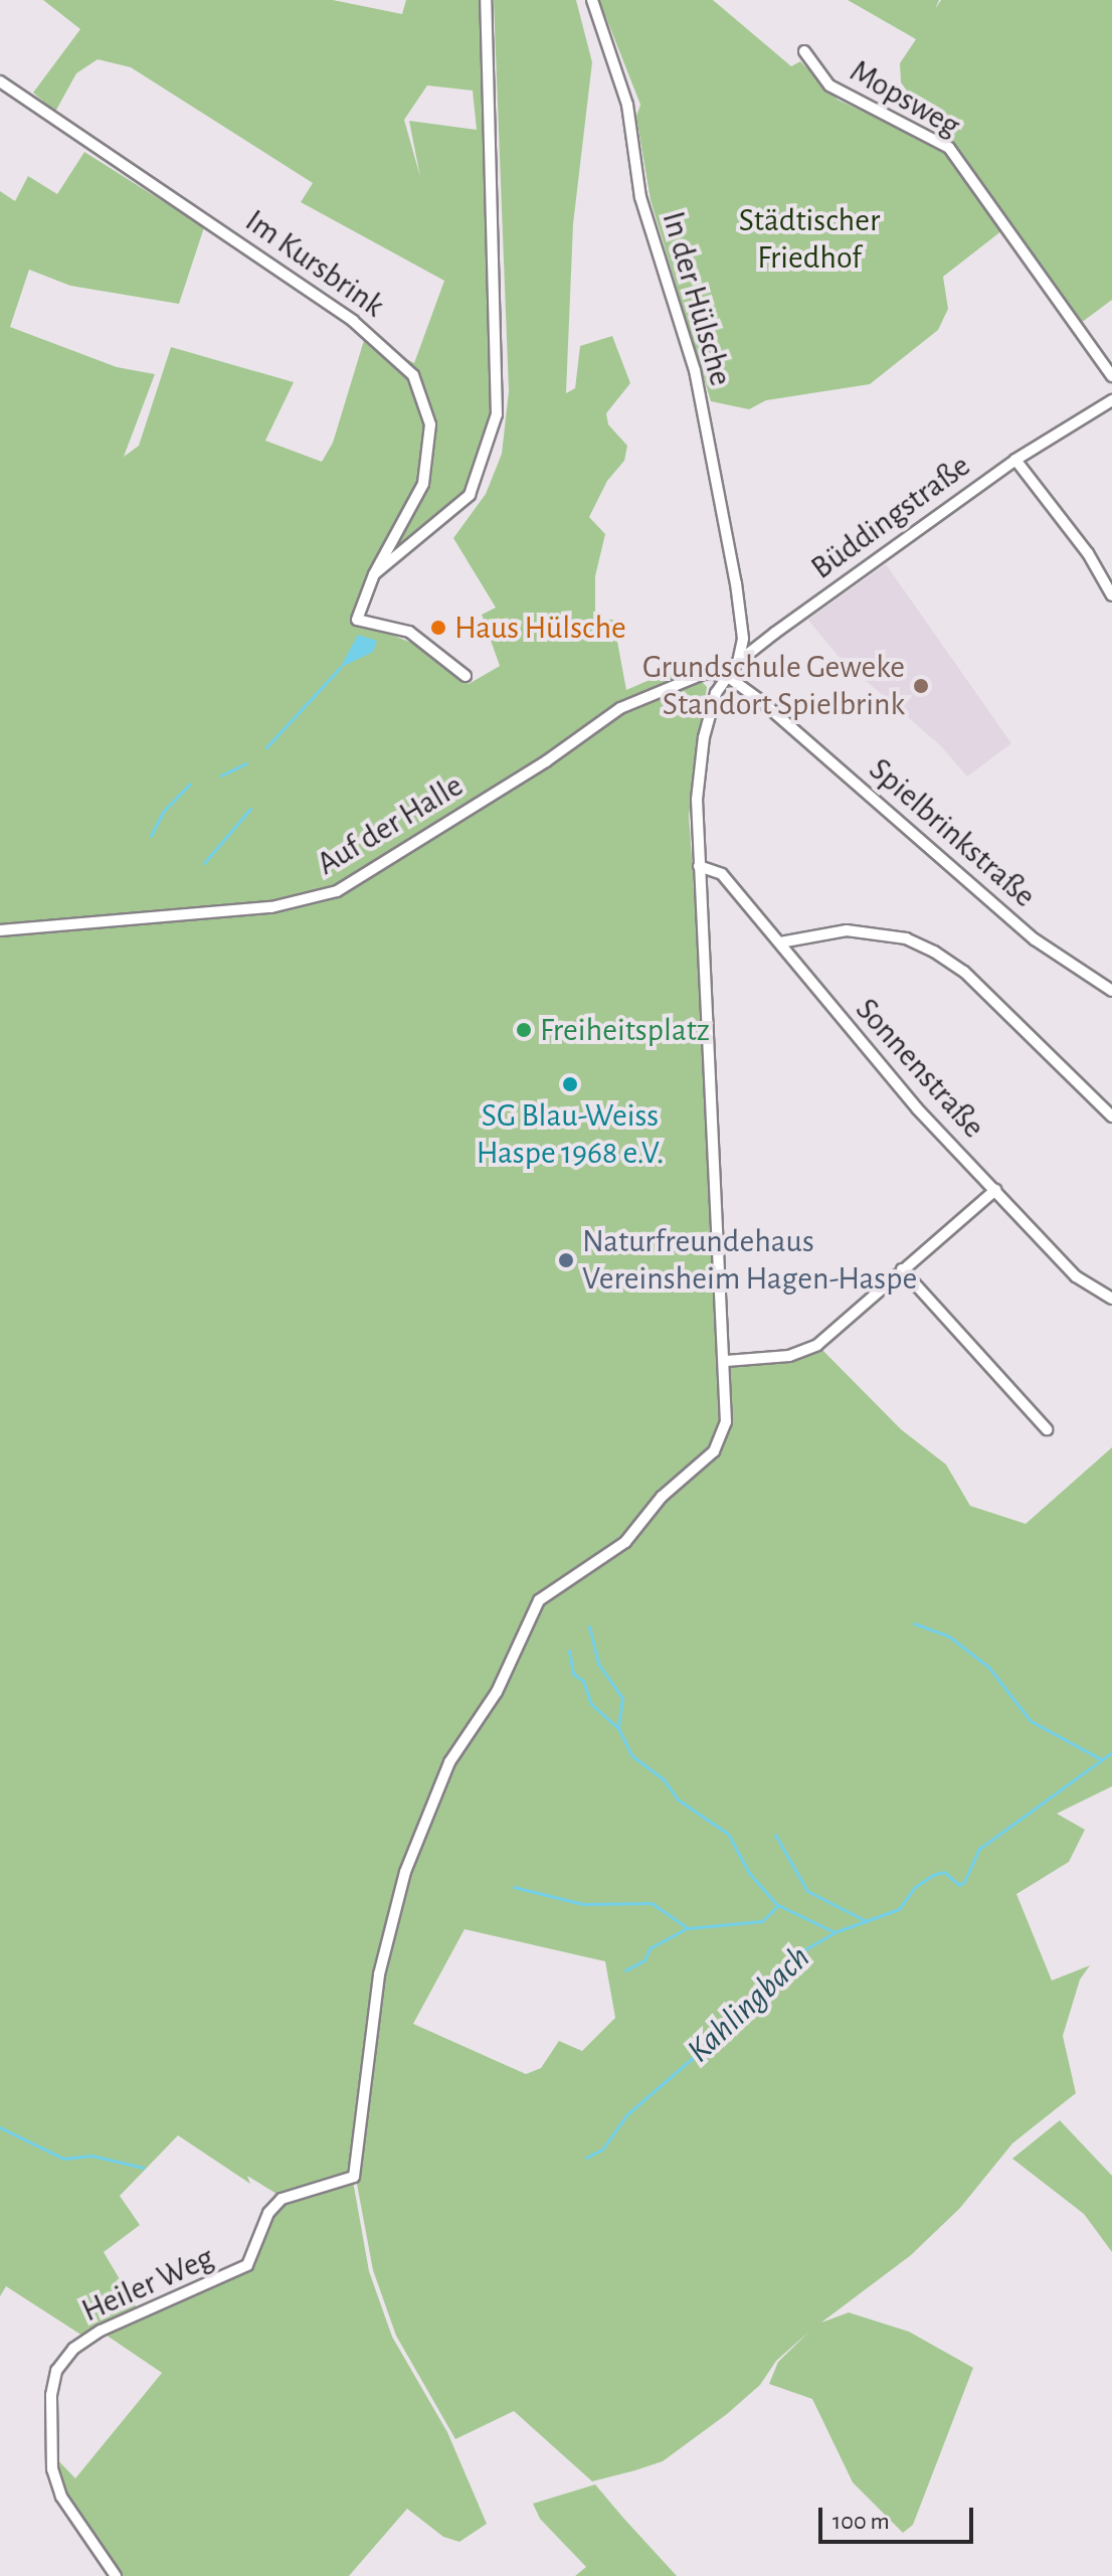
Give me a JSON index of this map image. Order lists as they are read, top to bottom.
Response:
{
  "streets": {
    "street": [
      "Mopsweg",
      "Im Kursbrink",
      "In der Hülsche",
      "Büddingstraße",
      "Auf der Halle",
      "Spielbrinkstraße",
      "Sonnenstraße",
      "Heiler Weg"
    ]
  },
  "crossings": [
    ["In der Hülsche", "Büddingstraße"],
    ["Büddingstraße", "Auf der Halle"],
    ["Büddingstraße", "Spielbrinkstraße"],
    ["Büddingstraße", "Sonnenstraße"],
    ["Büddingstraße", "Heiler Weg"],
    ["Auf der Halle", "Spielbrinkstraße"]
  ],
  "water": ["Kahlingbach"],
  "parks": ["Städtischer Friedhof"],
  "places": [
    "Haus Hülsche",
    "Grundschule Geweke Standort Spielbrink",
    "Freiheitsplatz",
    "SG Blau-Weiss Haspe 1968 e.V.",
    "Naturfreundehaus Vereinsheim Hagen-Haspe"
  ],
  "scale_bar": "100 m"
}
